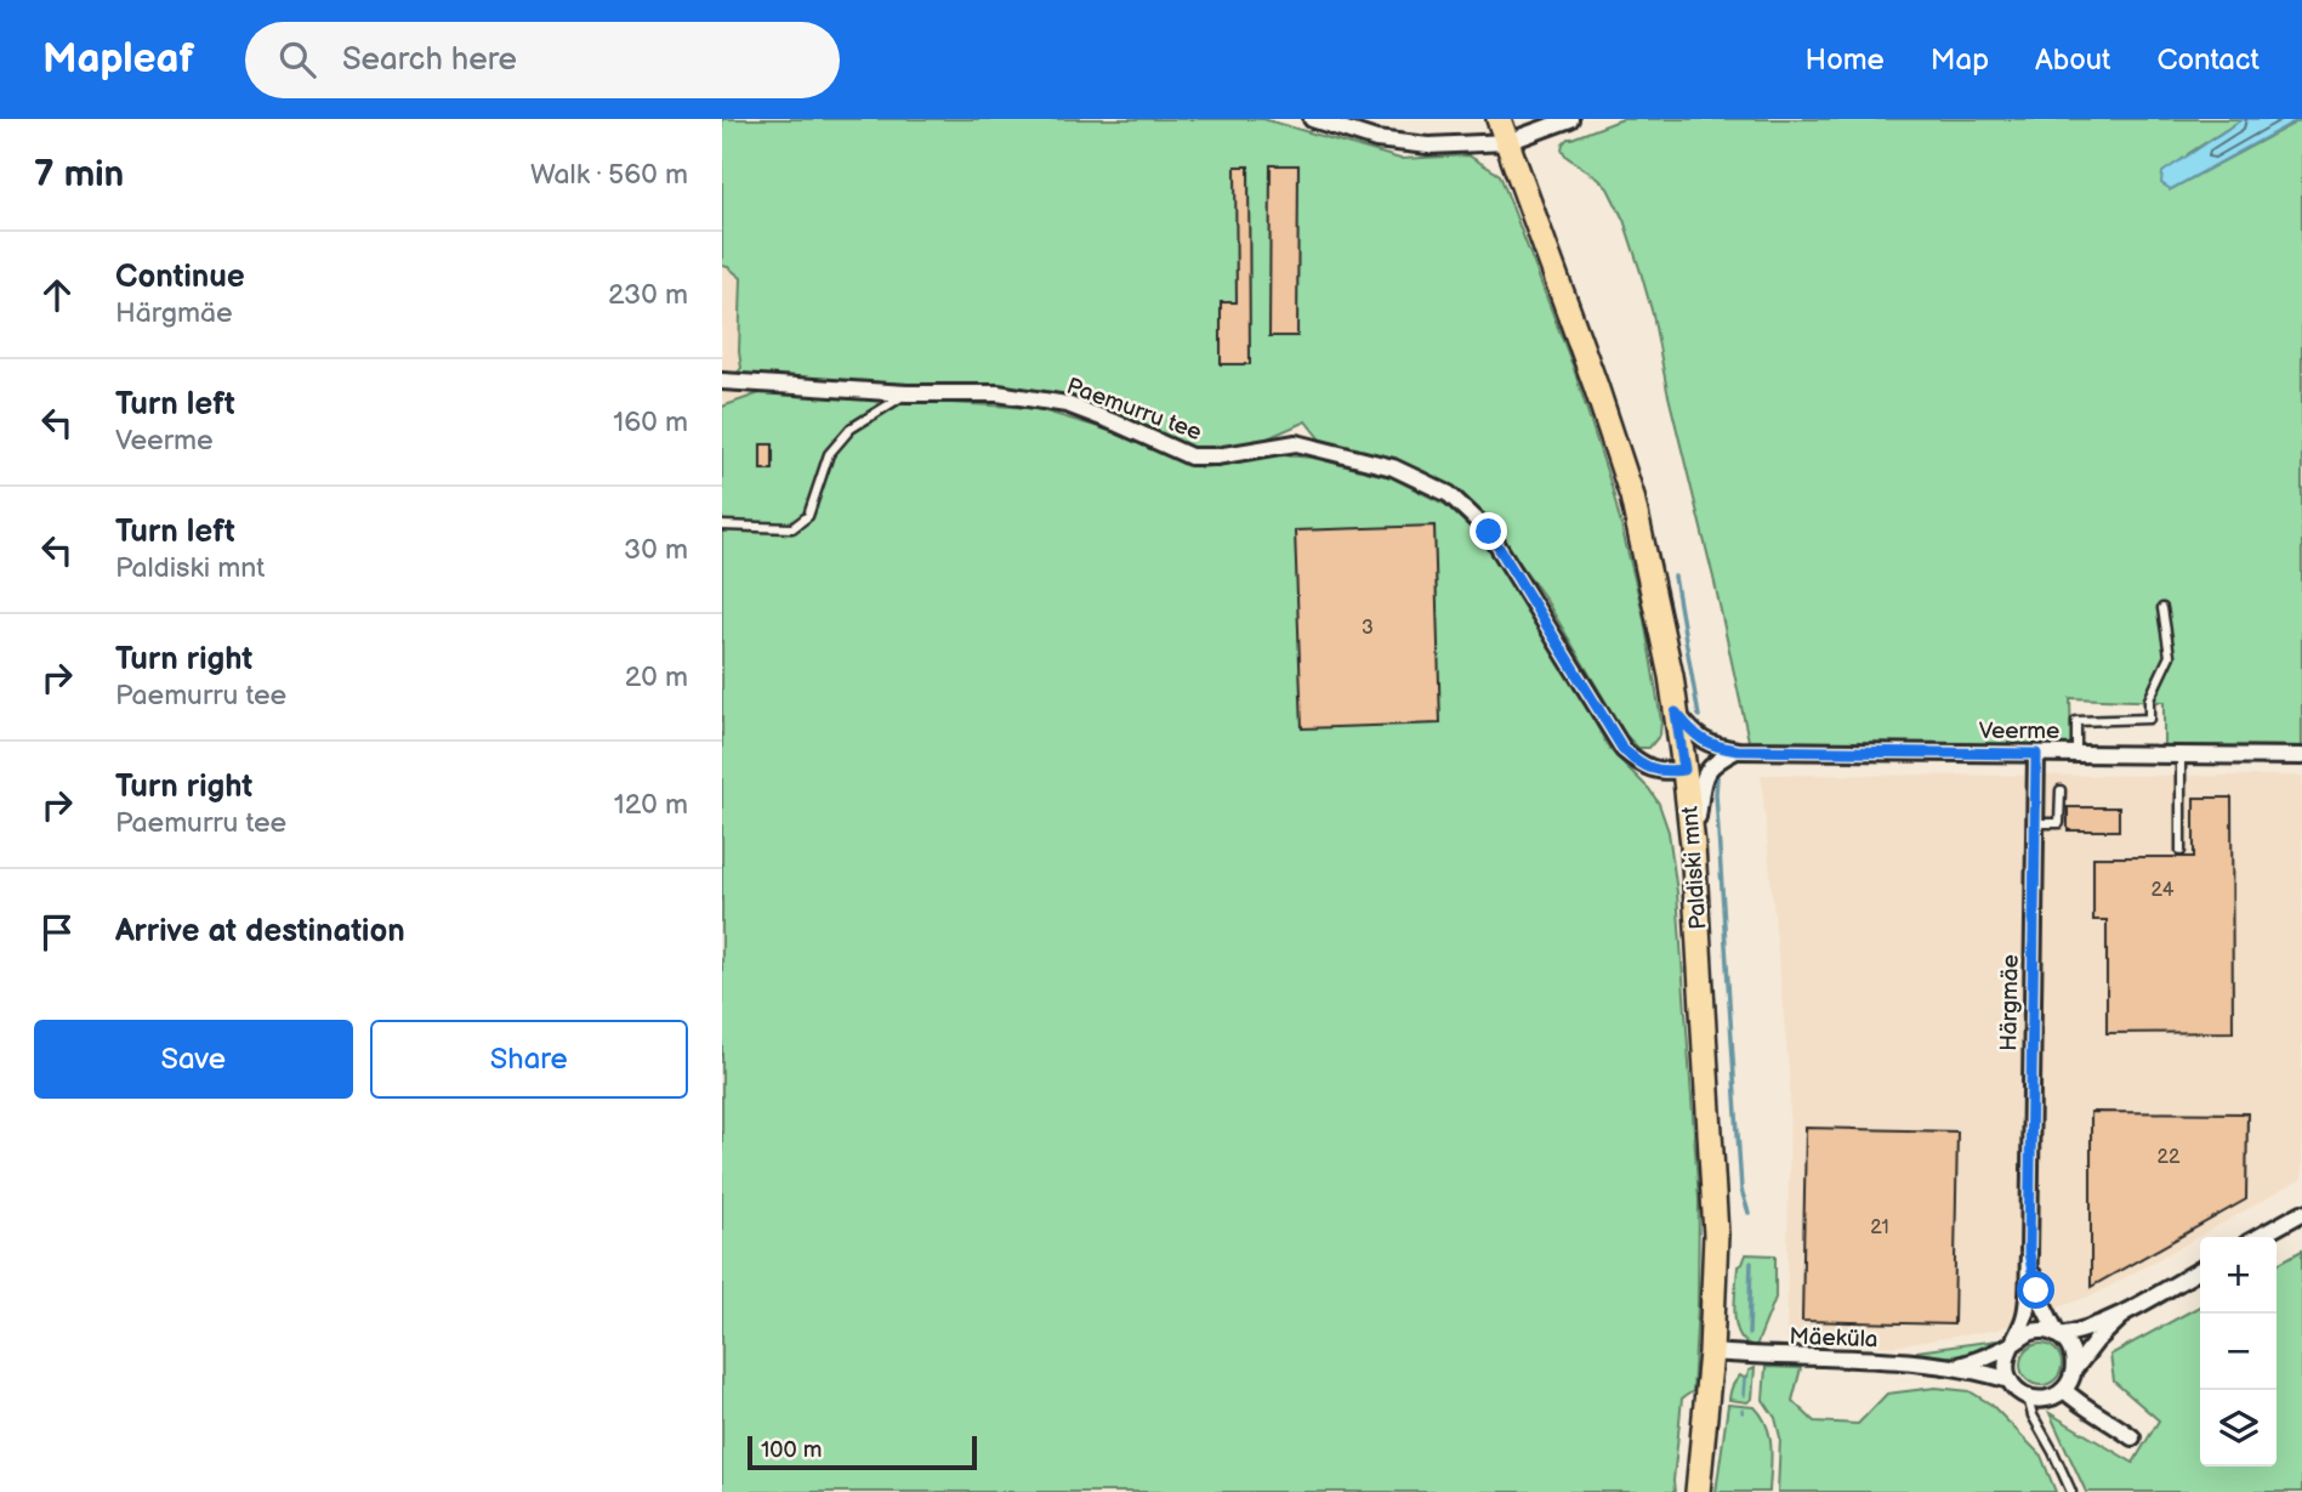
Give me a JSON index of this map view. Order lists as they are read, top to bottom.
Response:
{
  "streets": {
    "main road": ["Paldiski mnt"],
    "street": [
      "Paemurru tee",
      "Veerme",
      "Härgmäe",
      "Mäeküla"
    ]
  },
  "crossings": [
    ["Paemurru tee", "Paldiski mnt"],
    ["Veerme", "Paldiski mnt"],
    ["Veerme", "Härgmäe"],
    ["Paldiski mnt", "Mäeküla"],
    ["Härgmäe", "Mäeküla"]
  ],
  "house_numbers": [
    "3",
    "24",
    "22",
    "21"
  ],
  "scale_bar": "100 m",
  "page": {
    "header": "Mapleaf",
    "search": "Search here",
    "nav": [
      "Home",
      "Map",
      "About",
      "Contact"
    ],
    "heading": ["7 min", "Walk · 560 m"],
    "list": [
      ["Continue", "Härgmäe", "230 m"],
      ["Turn left", "Veerme", "160 m"],
      ["Turn left", "Paldiski mnt", "30 m"],
      ["Turn right", "Paemurru tee", "20 m"],
      ["Turn right", "Paemurru tee", "120 m"],
      "Arrive at destination"
    ],
    "buttons": ["Save", "Share"],
    "map_buttons": ["+", "−"],
    "scale": "100 m"
  }
}
